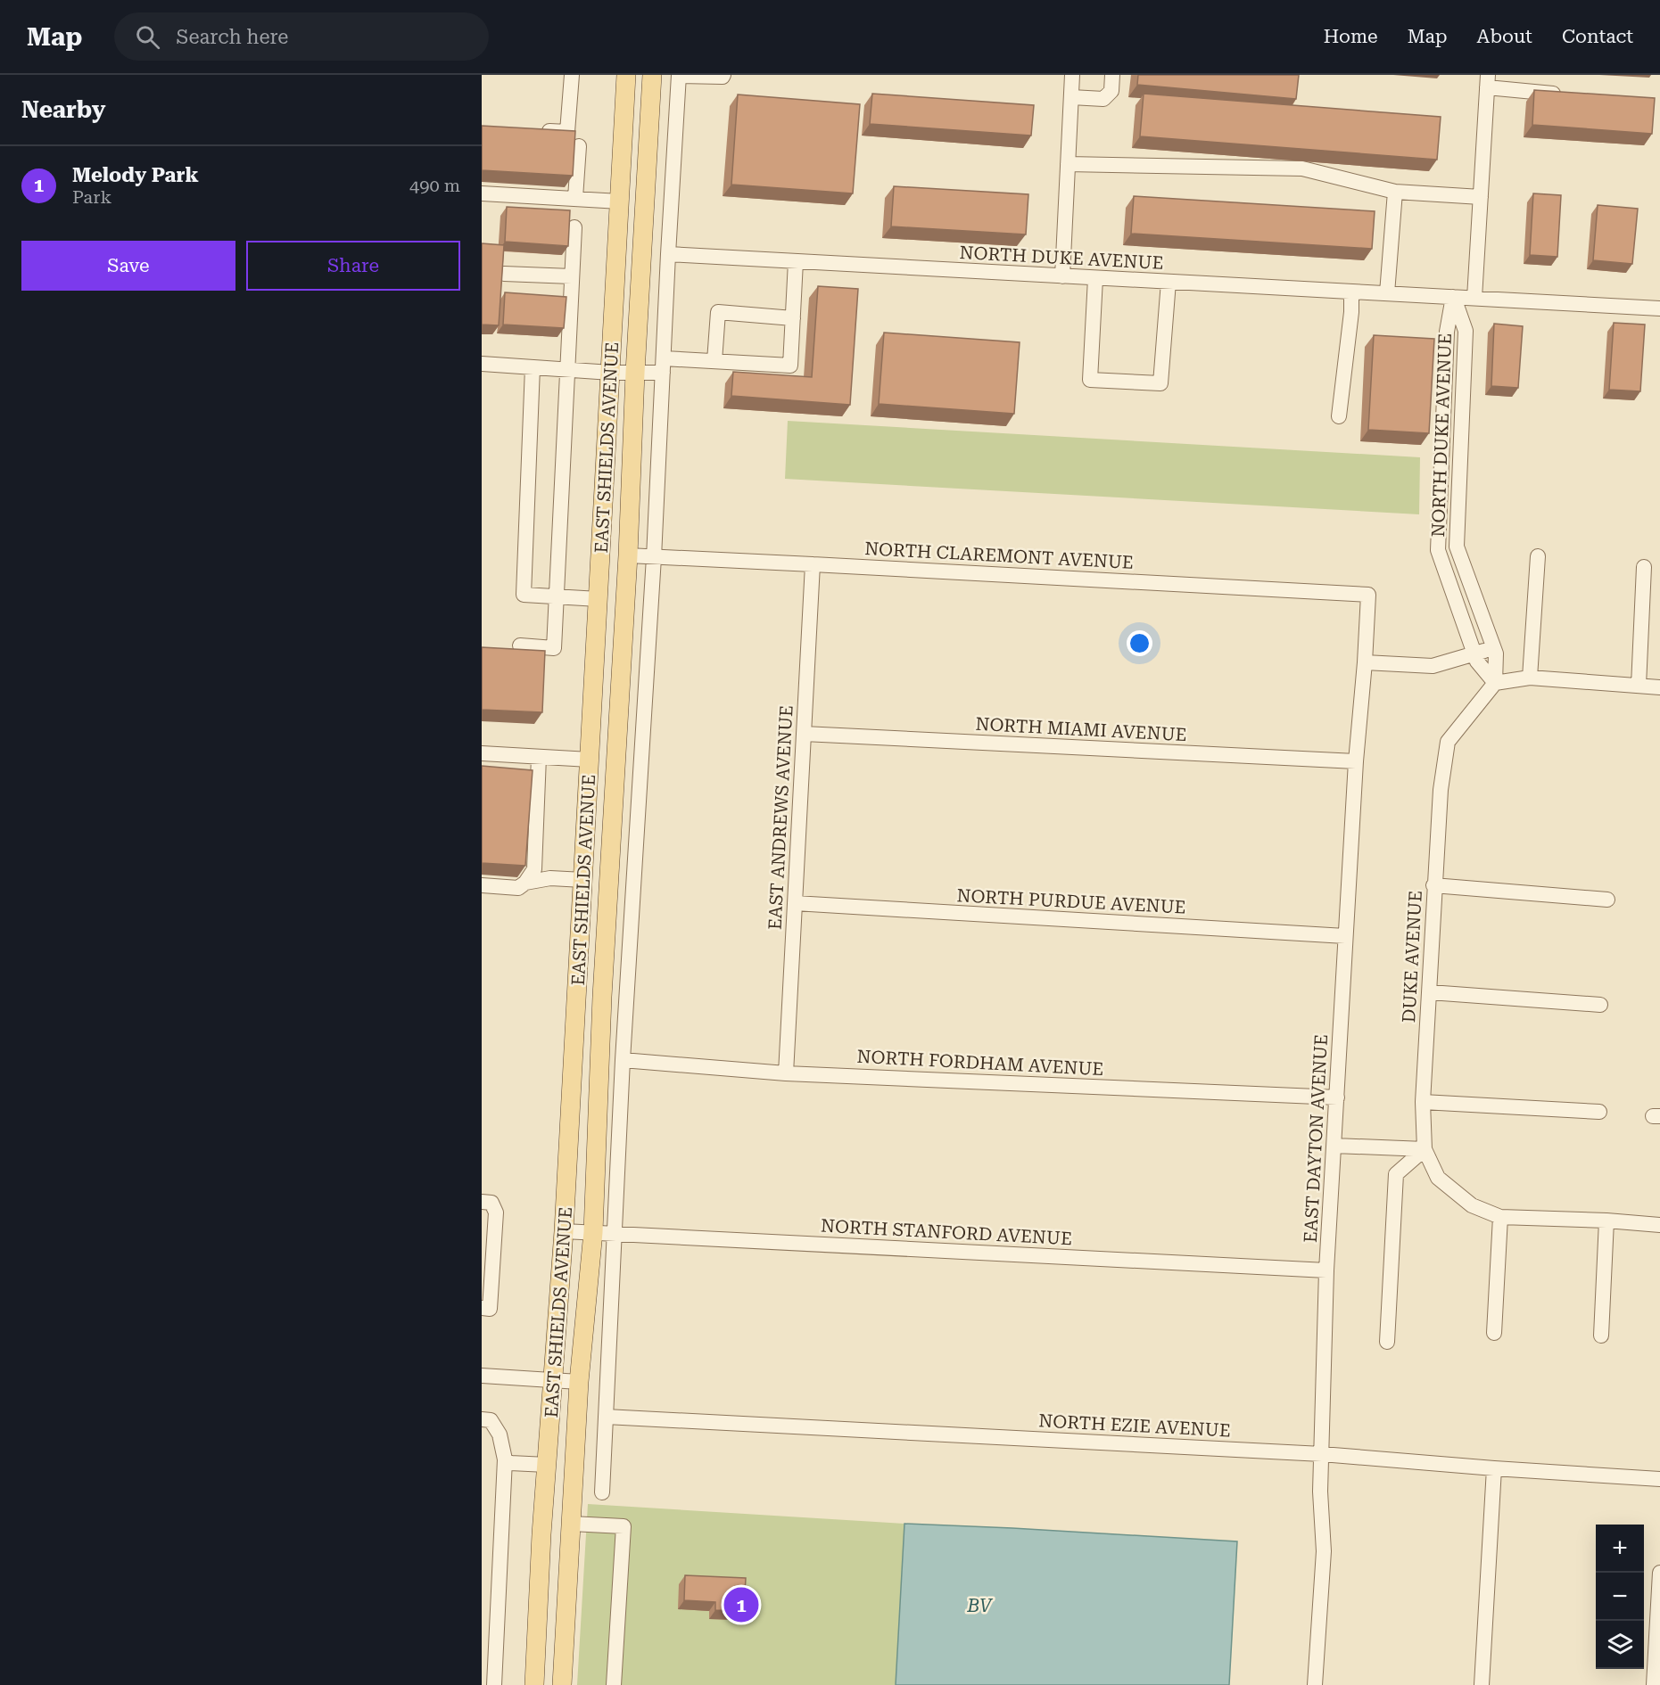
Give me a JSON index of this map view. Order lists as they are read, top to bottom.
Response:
{
  "streets": {
    "main road": ["EAST SHIELDS AVENUE"],
    "street": [
      "NORTH DUKE AVENUE",
      "NORTH CLAREMONT AVENUE",
      "NORTH MIAMI AVENUE",
      "EAST ANDREWS AVENUE",
      "NORTH PURDUE AVENUE",
      "DUKE AVENUE",
      "NORTH FORDHAM AVENUE",
      "EAST DAYTON AVENUE",
      "NORTH STANFORD AVENUE",
      "NORTH EZIE AVENUE"
    ]
  },
  "crossings": [
    ["NORTH DUKE AVENUE", "DUKE AVENUE"],
    ["EAST SHIELDS AVENUE", "NORTH CLAREMONT AVENUE"],
    ["EAST SHIELDS AVENUE", "NORTH STANFORD AVENUE"],
    ["NORTH CLAREMONT AVENUE", "EAST ANDREWS AVENUE"],
    ["NORTH CLAREMONT AVENUE", "EAST DAYTON AVENUE"],
    ["NORTH MIAMI AVENUE", "EAST ANDREWS AVENUE"],
    ["NORTH MIAMI AVENUE", "EAST DAYTON AVENUE"],
    ["EAST ANDREWS AVENUE", "NORTH PURDUE AVENUE"],
    ["EAST ANDREWS AVENUE", "NORTH FORDHAM AVENUE"],
    ["NORTH PURDUE AVENUE", "EAST DAYTON AVENUE"],
    ["NORTH FORDHAM AVENUE", "EAST DAYTON AVENUE"],
    ["EAST DAYTON AVENUE", "NORTH STANFORD AVENUE"],
    ["EAST DAYTON AVENUE", "NORTH EZIE AVENUE"]
  ],
  "water": ["BV"],
  "page": {
    "header": "Map",
    "search": "Search here",
    "nav": [
      "Home",
      "Map",
      "About",
      "Contact"
    ],
    "heading": "Nearby",
    "list": [
      {
        "mark": "1",
        "name": "Melody Park",
        "note": "Park",
        "value": "490 m"
      }
    ],
    "buttons": ["Save", "Share"],
    "map_buttons": ["+", "−"],
    "pins": "1"
  }
}
